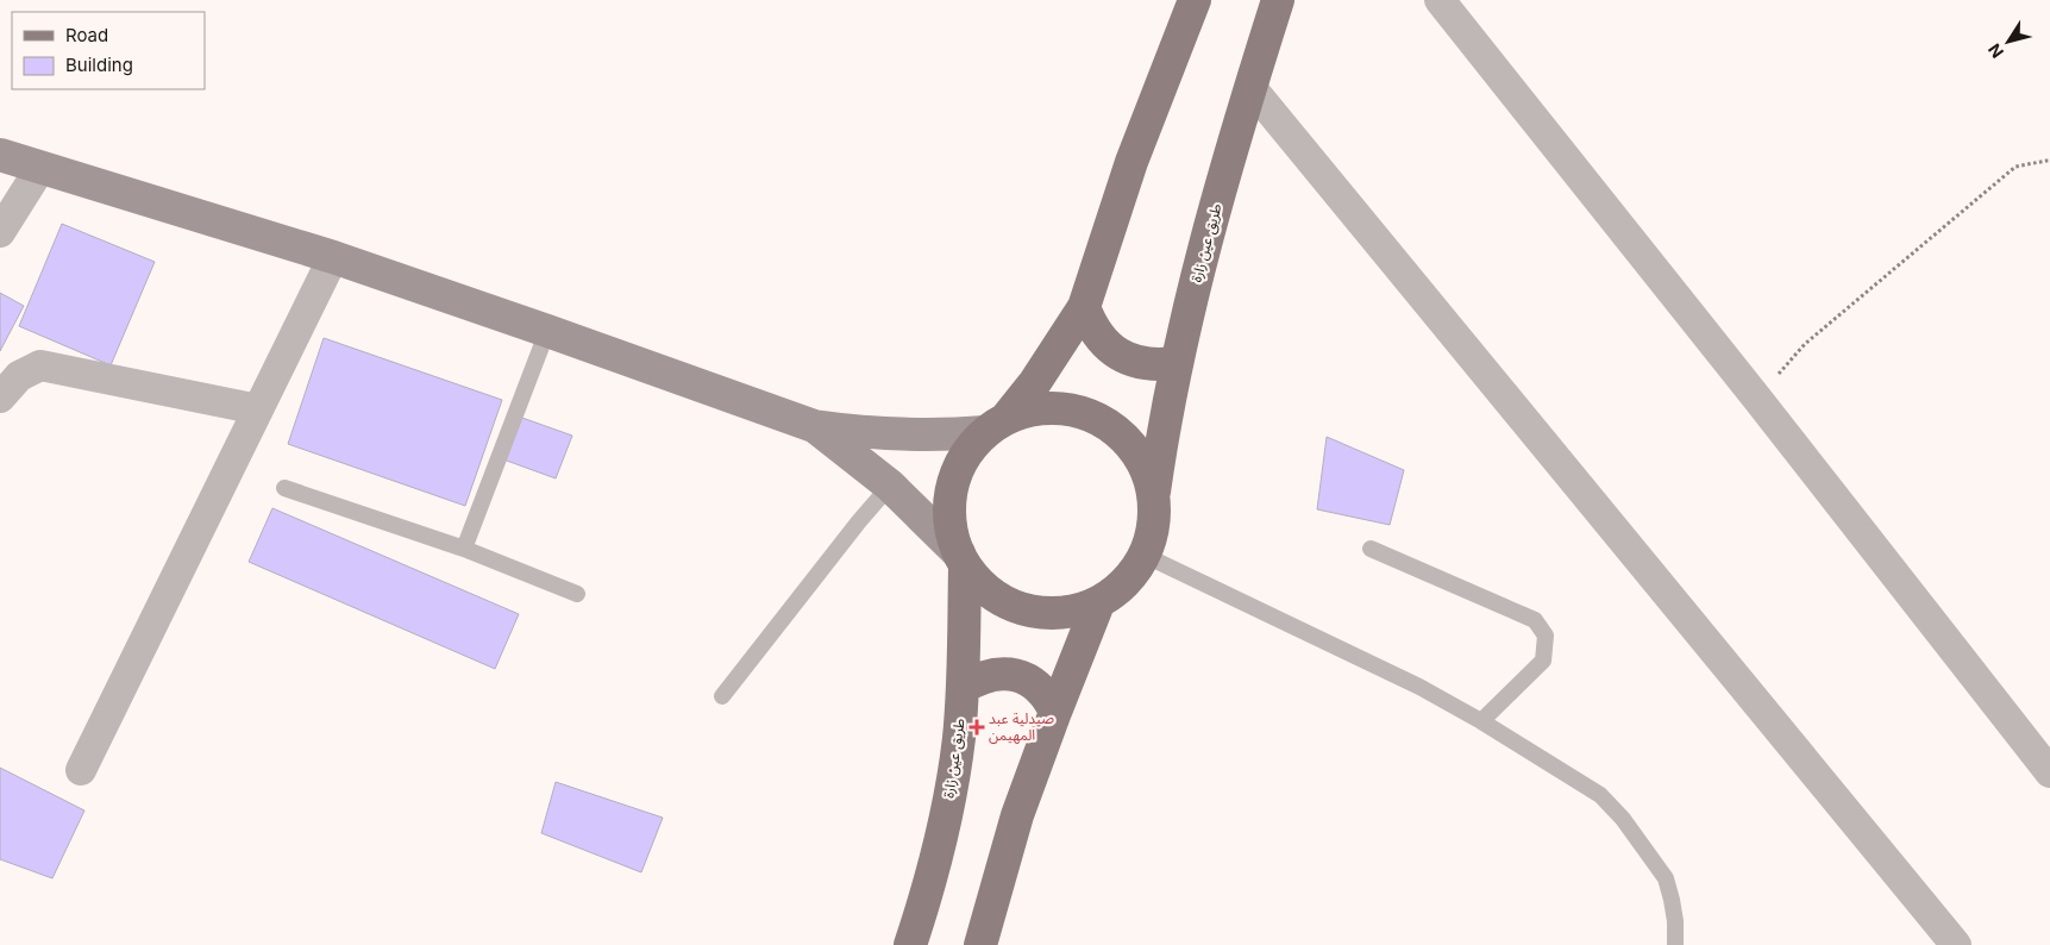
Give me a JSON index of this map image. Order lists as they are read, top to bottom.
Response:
{
  "streets": {
    "main road": ["طريق عين زارة"]
  },
  "places": {
    "health": ["صيدلية عبد المهيمن"]
  },
  "legend": ["Road", "Building"],
  "north": "bottom left"
}
